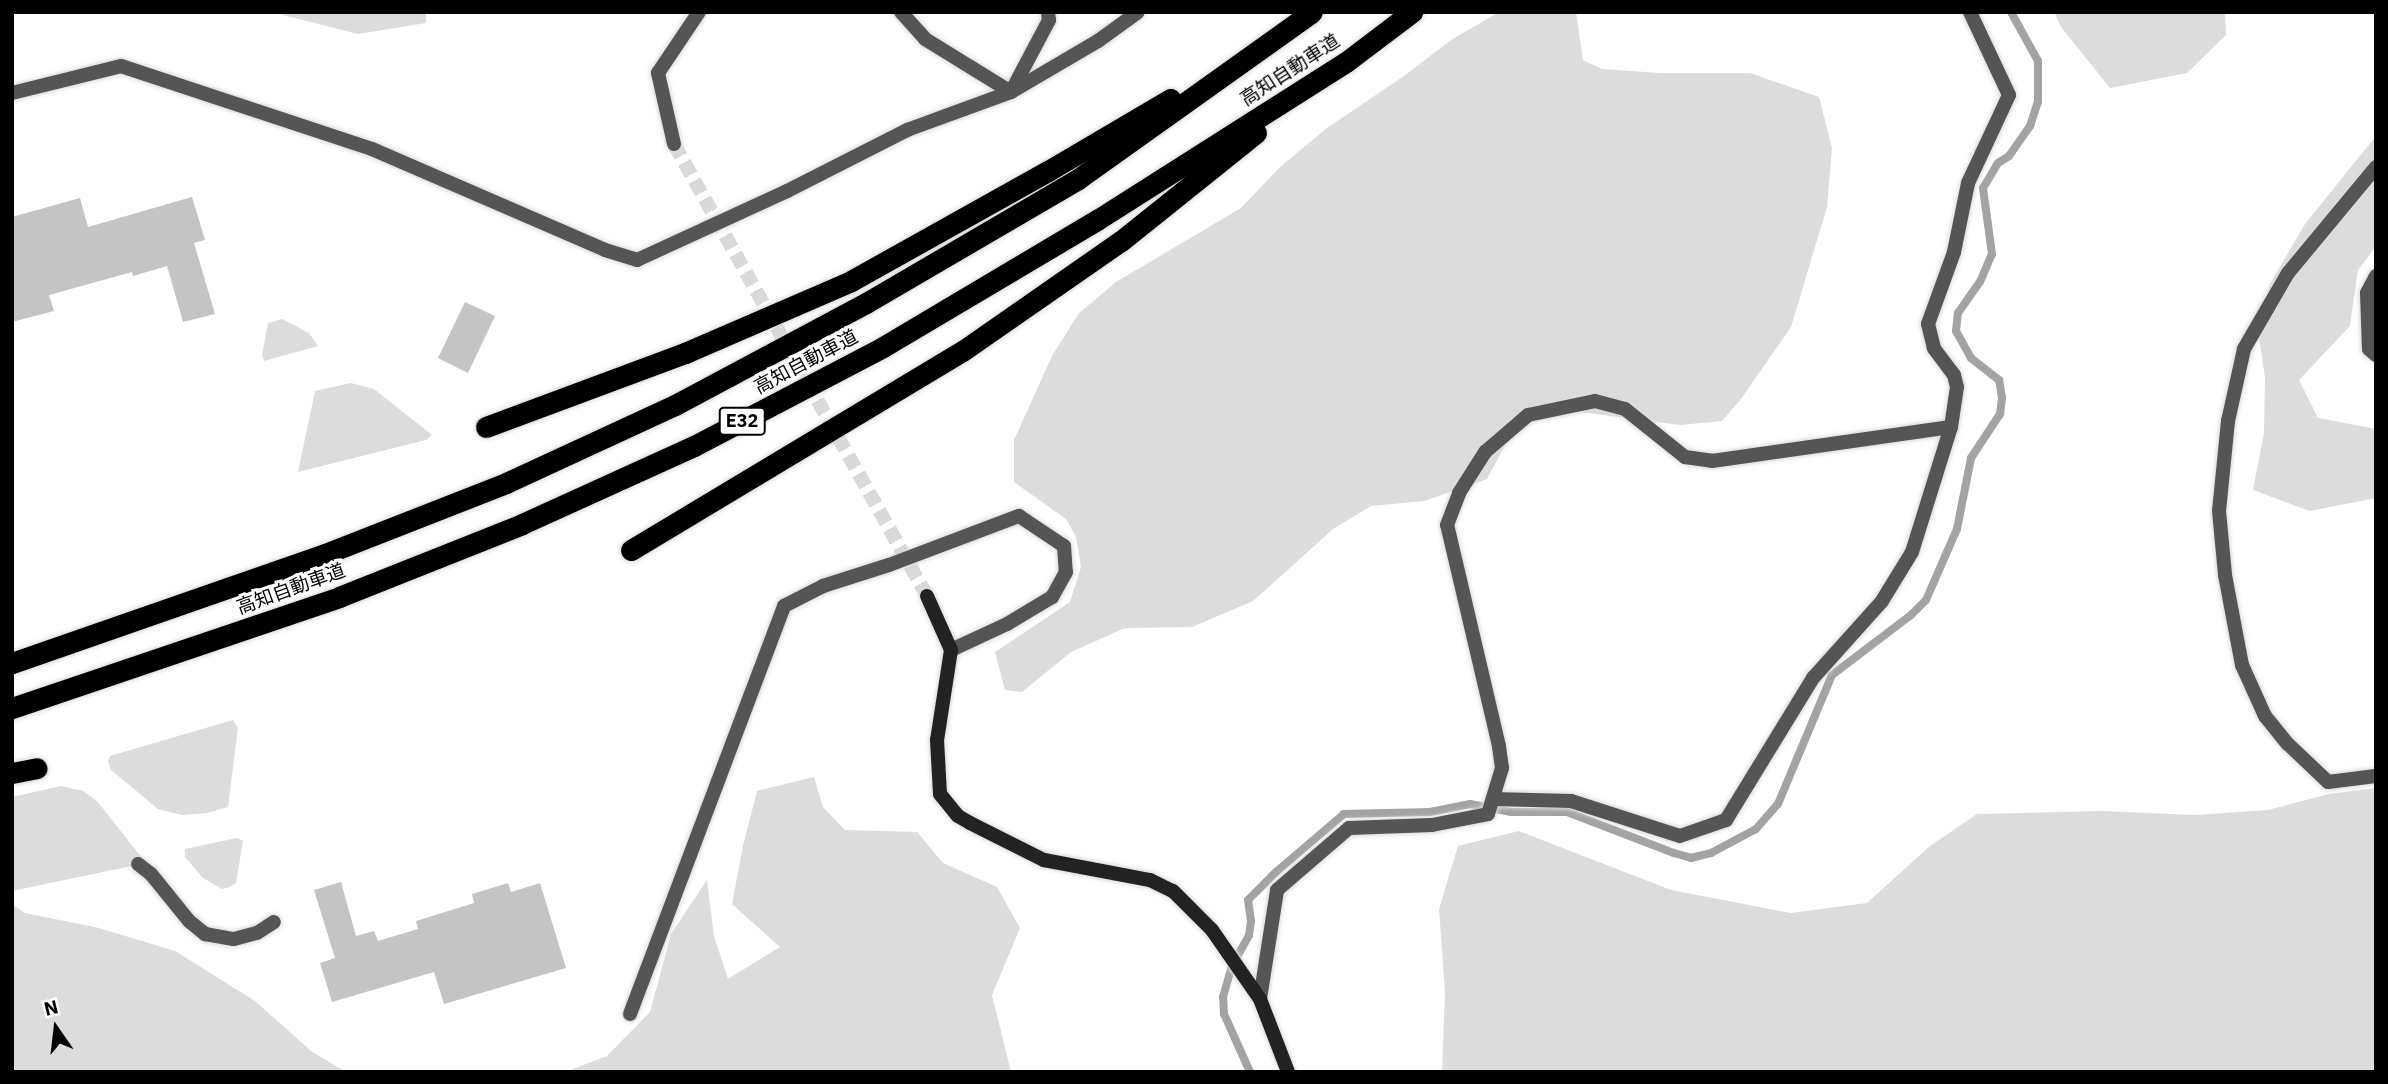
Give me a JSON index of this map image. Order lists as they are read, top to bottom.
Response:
{
  "streets": {
    "highway": ["高知自動車道", "E32"]
  },
  "north": "top"
}
